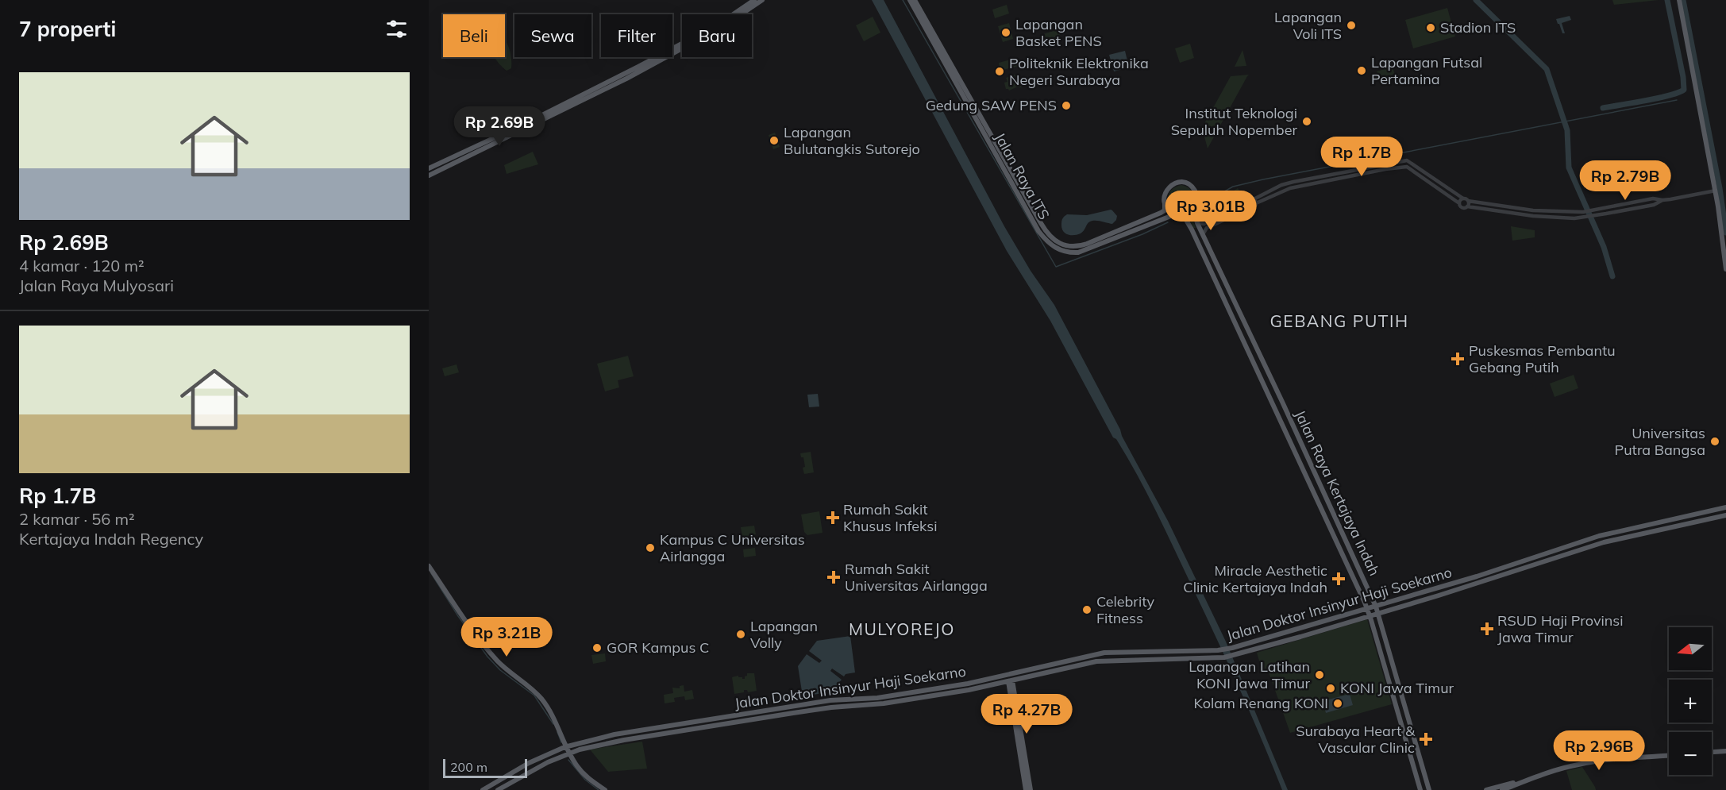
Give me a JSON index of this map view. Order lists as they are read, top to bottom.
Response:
{
  "streets": {
    "main road": ["Jalan Raya ITS", "Jalan Raya Kertajaya Indah", "Jalan Doktor Insinyur Haji Soekarno"]
  },
  "crossings": [
    ["Jalan Raya ITS", "Jalan Raya Kertajaya Indah"],
    ["Jalan Raya Kertajaya Indah", "Jalan Doktor Insinyur Haji Soekarno"]
  ],
  "districts": ["GEBANG PUTIH", "MULYOREJO"],
  "places": {
    "other": [
      "Lapangan Voli ITS",
      "Stadion ITS",
      "Lapangan Basket PENS",
      "Lapangan Futsal Pertamina",
      "Politeknik Elektronika Negeri Surabaya",
      "Gedung SAW PENS",
      "Institut Teknologi Sepuluh Nopember",
      "Lapangan Bulutangkis Sutorejo",
      "Universitas Putra Bangsa",
      "Kampus C Universitas Airlangga",
      "Celebrity Fitness",
      "Lapangan Volly",
      "GOR Kampus C",
      "Lapangan Latihan KONI Jawa Timur",
      "KONI Jawa Timur",
      "Kolam Renang KONI"
    ],
    "health": [
      "Puskesmas Pembantu Gebang Putih",
      "Rumah Sakit Khusus Infeksi",
      "Rumah Sakit Universitas Airlangga",
      "Miracle Aesthetic Clinic Kertajaya Indah",
      "RSUD Haji Provinsi Jawa Timur",
      "Surabaya Heart & Vascular Clinic"
    ]
  },
  "scale_bar": "200 m",
  "north": "left",
  "page": {
    "heading": "7 properti",
    "chip": [
      "Beli",
      "Sewa",
      "Filter",
      "Baru"
    ],
    "list": [
      {
        "name": "Rp 2.69B",
        "note": "4 kamar · 120 m² · Jalan Raya Mulyosari"
      },
      {
        "name": "Rp 1.7B",
        "note": "2 kamar · 56 m² · Kertajaya Indah Regency"
      }
    ],
    "price": [
      "Rp 2.69B",
      "Rp 1.7B",
      "Rp 2.79B",
      "Rp 3.01B",
      "Rp 3.21B",
      "Rp 4.27B",
      "Rp 2.96B"
    ],
    "map_buttons": ["+", "−"],
    "scale": "200 m"
  }
}
